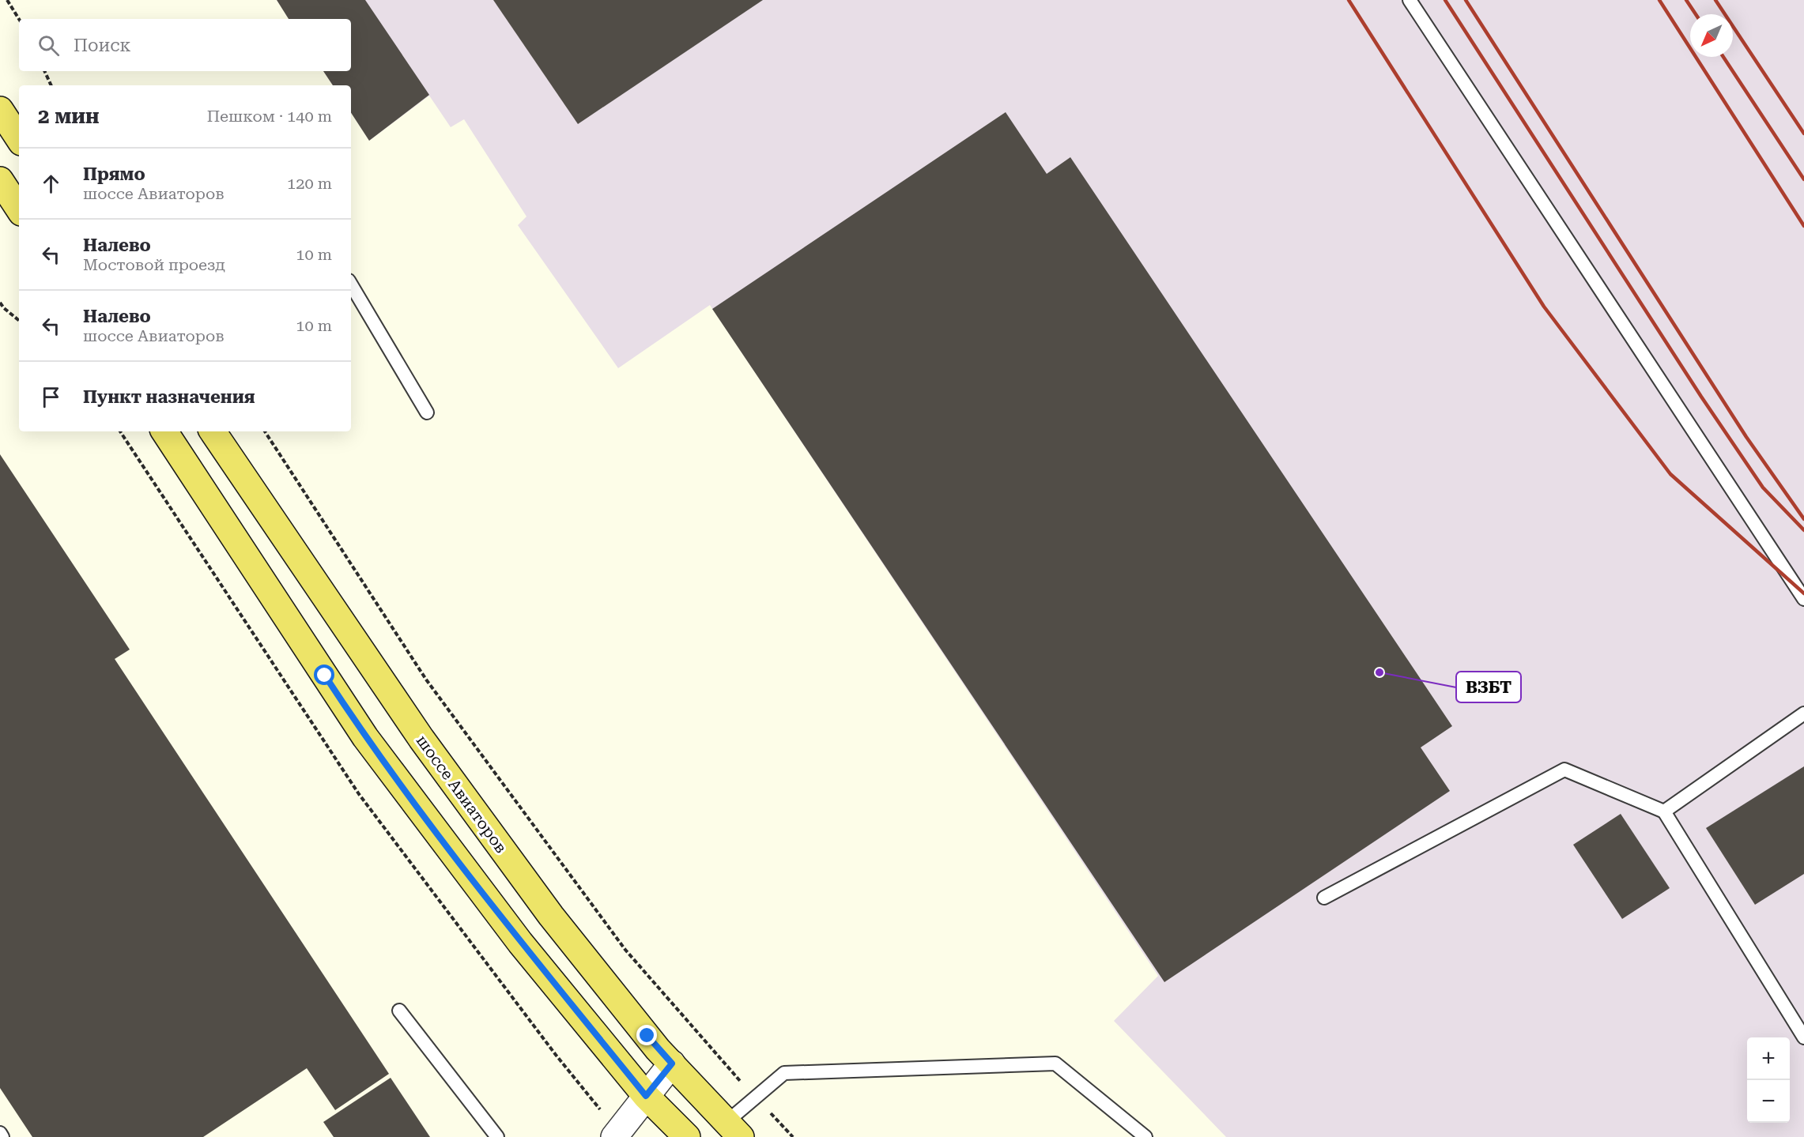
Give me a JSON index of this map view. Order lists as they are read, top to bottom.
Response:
{
  "streets": {
    "main road": ["шоссе Авиаторов"]
  },
  "places": ["ВЗБТ"],
  "north": "bottom left",
  "page": {
    "search": "Поиск",
    "heading": ["2 мин", "Пешком · 140 m"],
    "list": [
      ["Прямо", "шоссе Авиаторов", "120 m"],
      ["Налево", "Мостовой проезд", "10 m"],
      ["Налево", "шоссе Авиаторов", "10 m"],
      "Пункт назначения"
    ],
    "map_buttons": ["+", "−"]
  }
}
